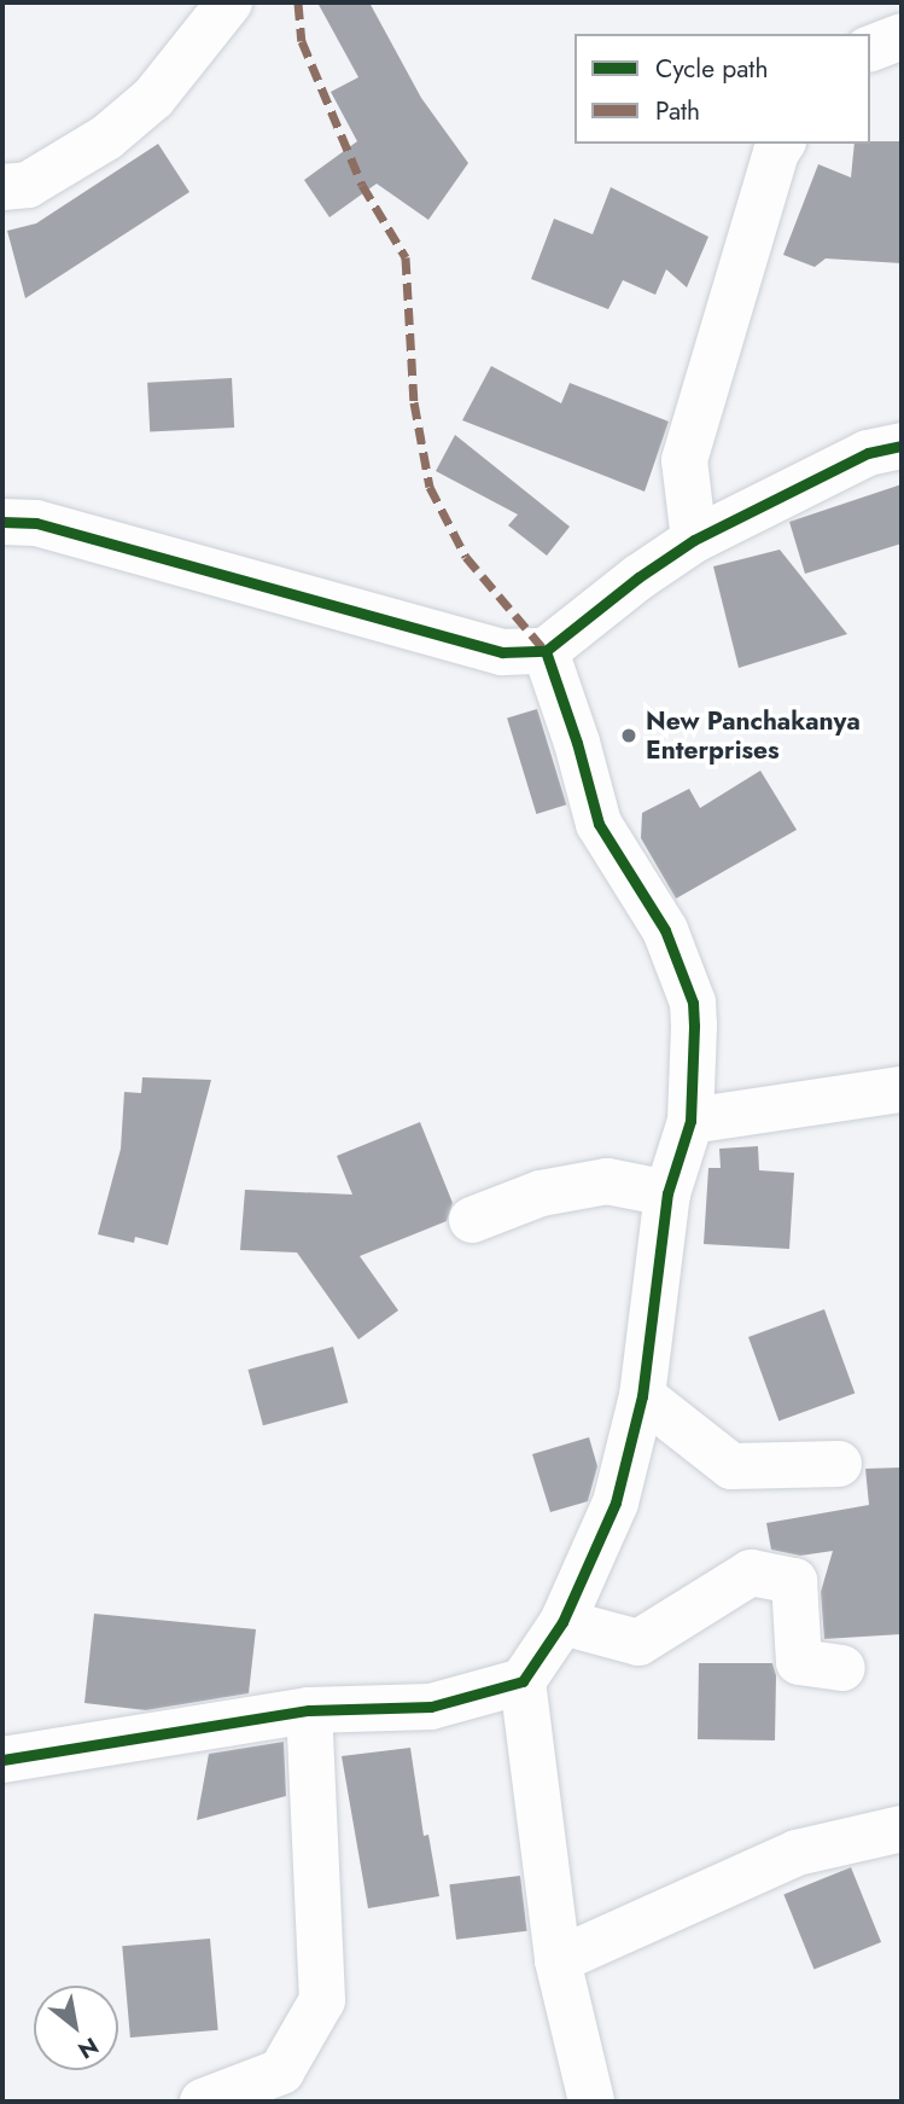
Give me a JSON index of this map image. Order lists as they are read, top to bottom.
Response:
{
  "places": ["New Panchakanya Enterprises"],
  "legend": ["Cycle path", "Path"],
  "north": "bottom right"
}
